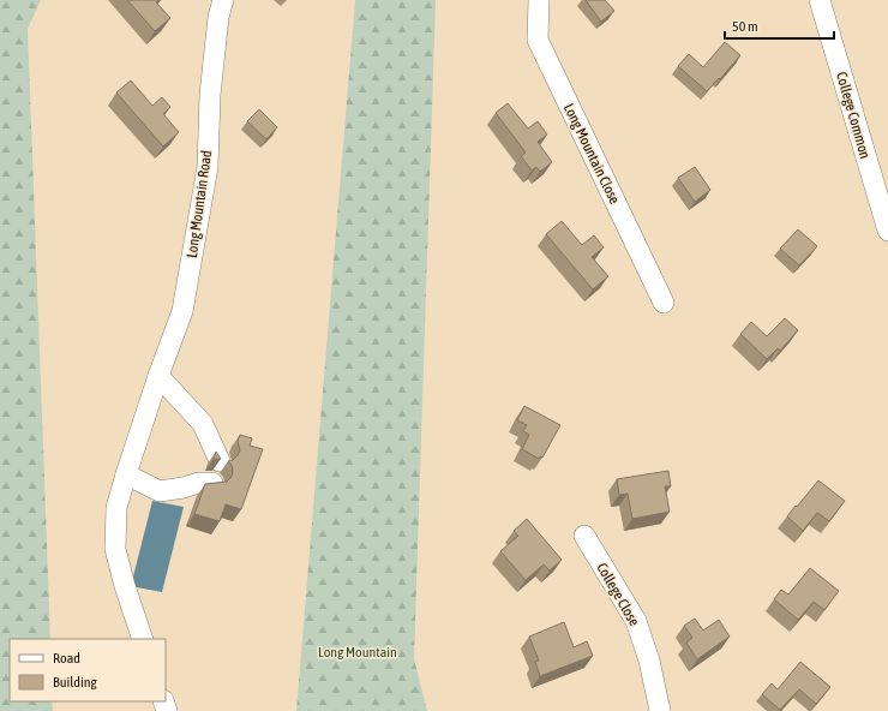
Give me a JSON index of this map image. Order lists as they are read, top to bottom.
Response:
{
  "streets": {
    "street": [
      "College Common",
      "Long Mountain Close",
      "Long Mountain Road",
      "College Close"
    ]
  },
  "parks": ["Long Mountain"],
  "legend": ["Road", "Building"],
  "scale_bar": "50 m"
}
